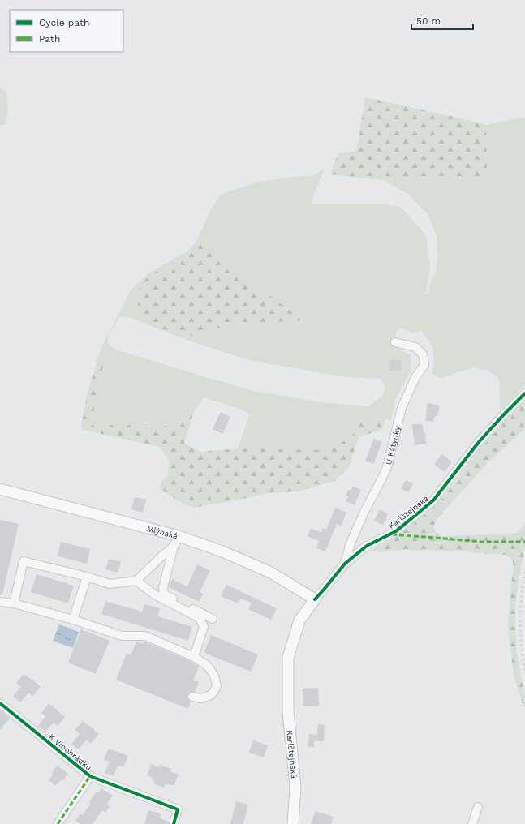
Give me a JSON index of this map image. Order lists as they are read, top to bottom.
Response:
{
  "streets": {
    "main road": ["Karlštejnská", "Mlýnská"],
    "street": ["U Kátynky", "K Vinohrádku"]
  },
  "crossings": [
    ["U Kátynky", "Karlštejnská"],
    ["Karlštejnská", "Mlýnská"]
  ],
  "legend": ["Cycle path", "Path"],
  "scale_bar": "50 m"
}
